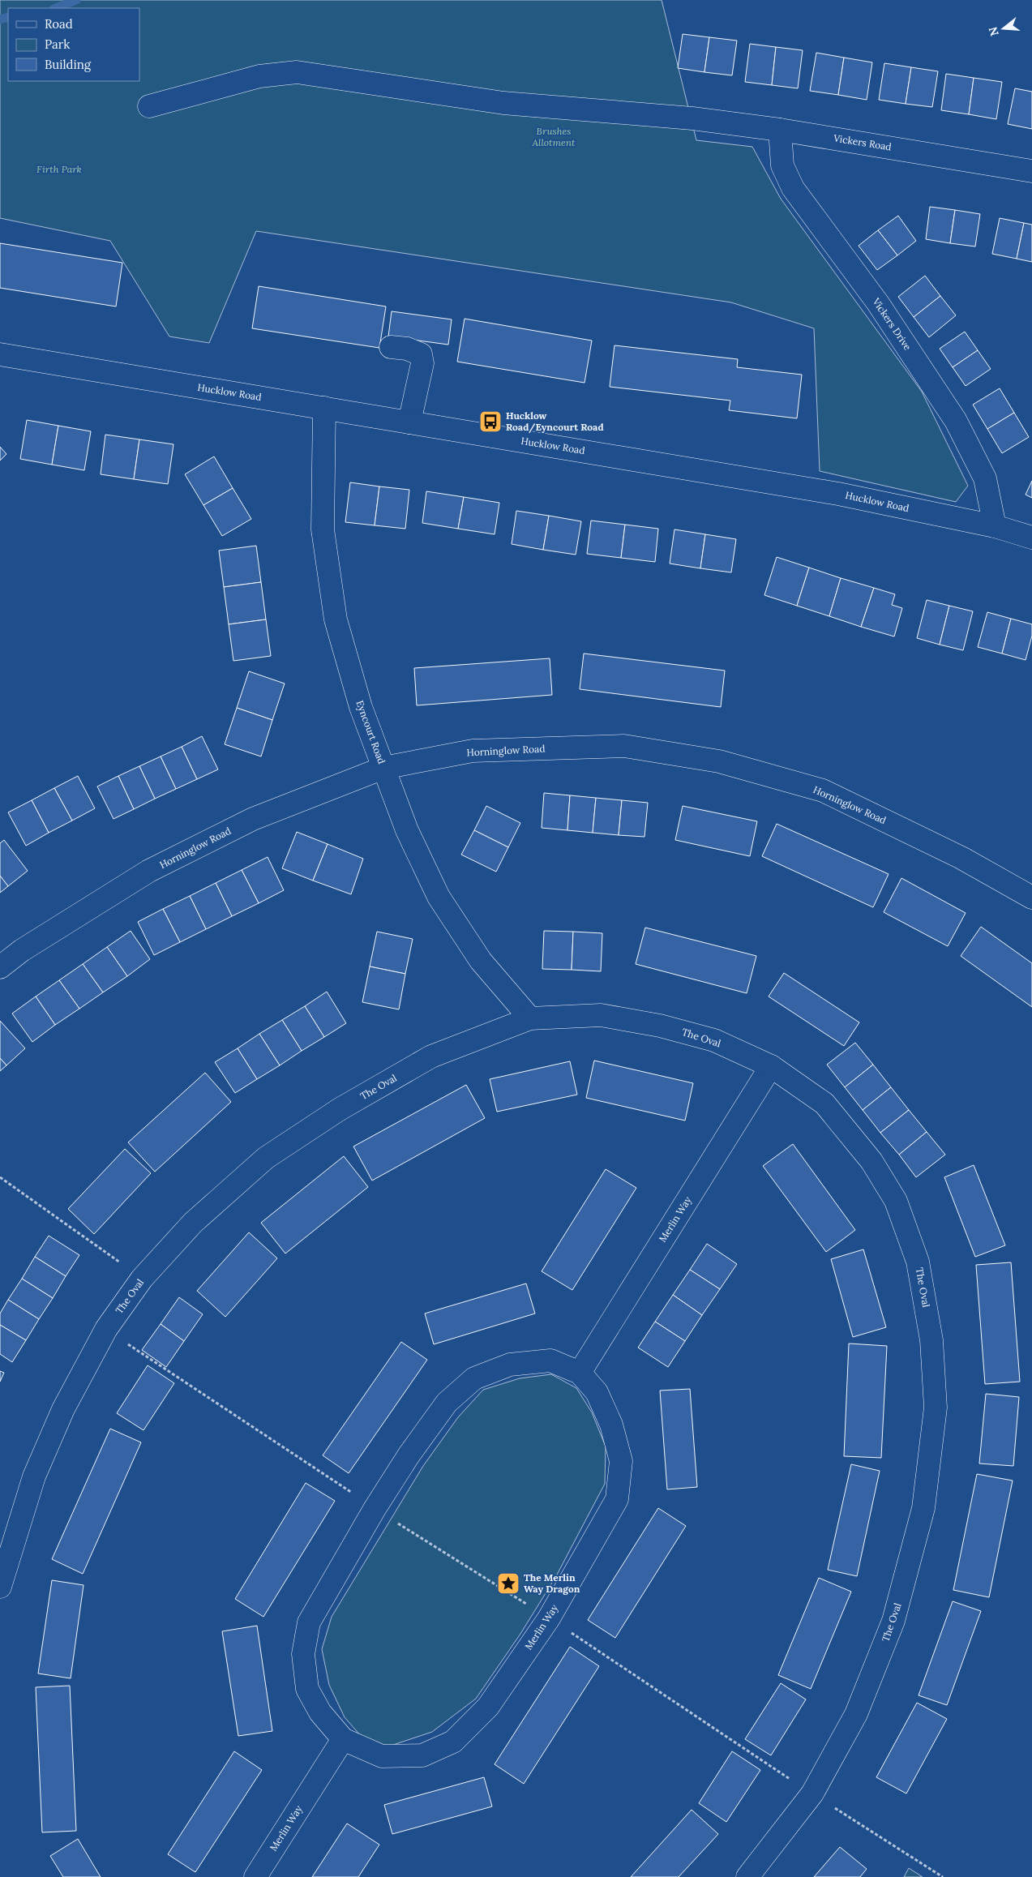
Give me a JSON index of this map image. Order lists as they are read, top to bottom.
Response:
{
  "streets": {
    "street": [
      "Vickers Road",
      "Vickers Drive",
      "Hucklow Road",
      "Eyncourt Road",
      "Horninglow Road",
      "The Oval",
      "Merlin Way"
    ]
  },
  "crossings": [
    ["Vickers Road", "Vickers Drive"],
    ["Vickers Drive", "Hucklow Road"],
    ["Hucklow Road", "Eyncourt Road"],
    ["Eyncourt Road", "Horninglow Road"],
    ["Eyncourt Road", "The Oval"],
    ["The Oval", "Merlin Way"]
  ],
  "parks": ["Brushes Allotment", "Firth Park"],
  "places": {
    "bus stop": ["Hucklow Road/Eyncourt Road"],
    "place": ["The Merlin Way Dragon"]
  },
  "legend": ["Road", "Park", "Building"],
  "north": "left"
}
